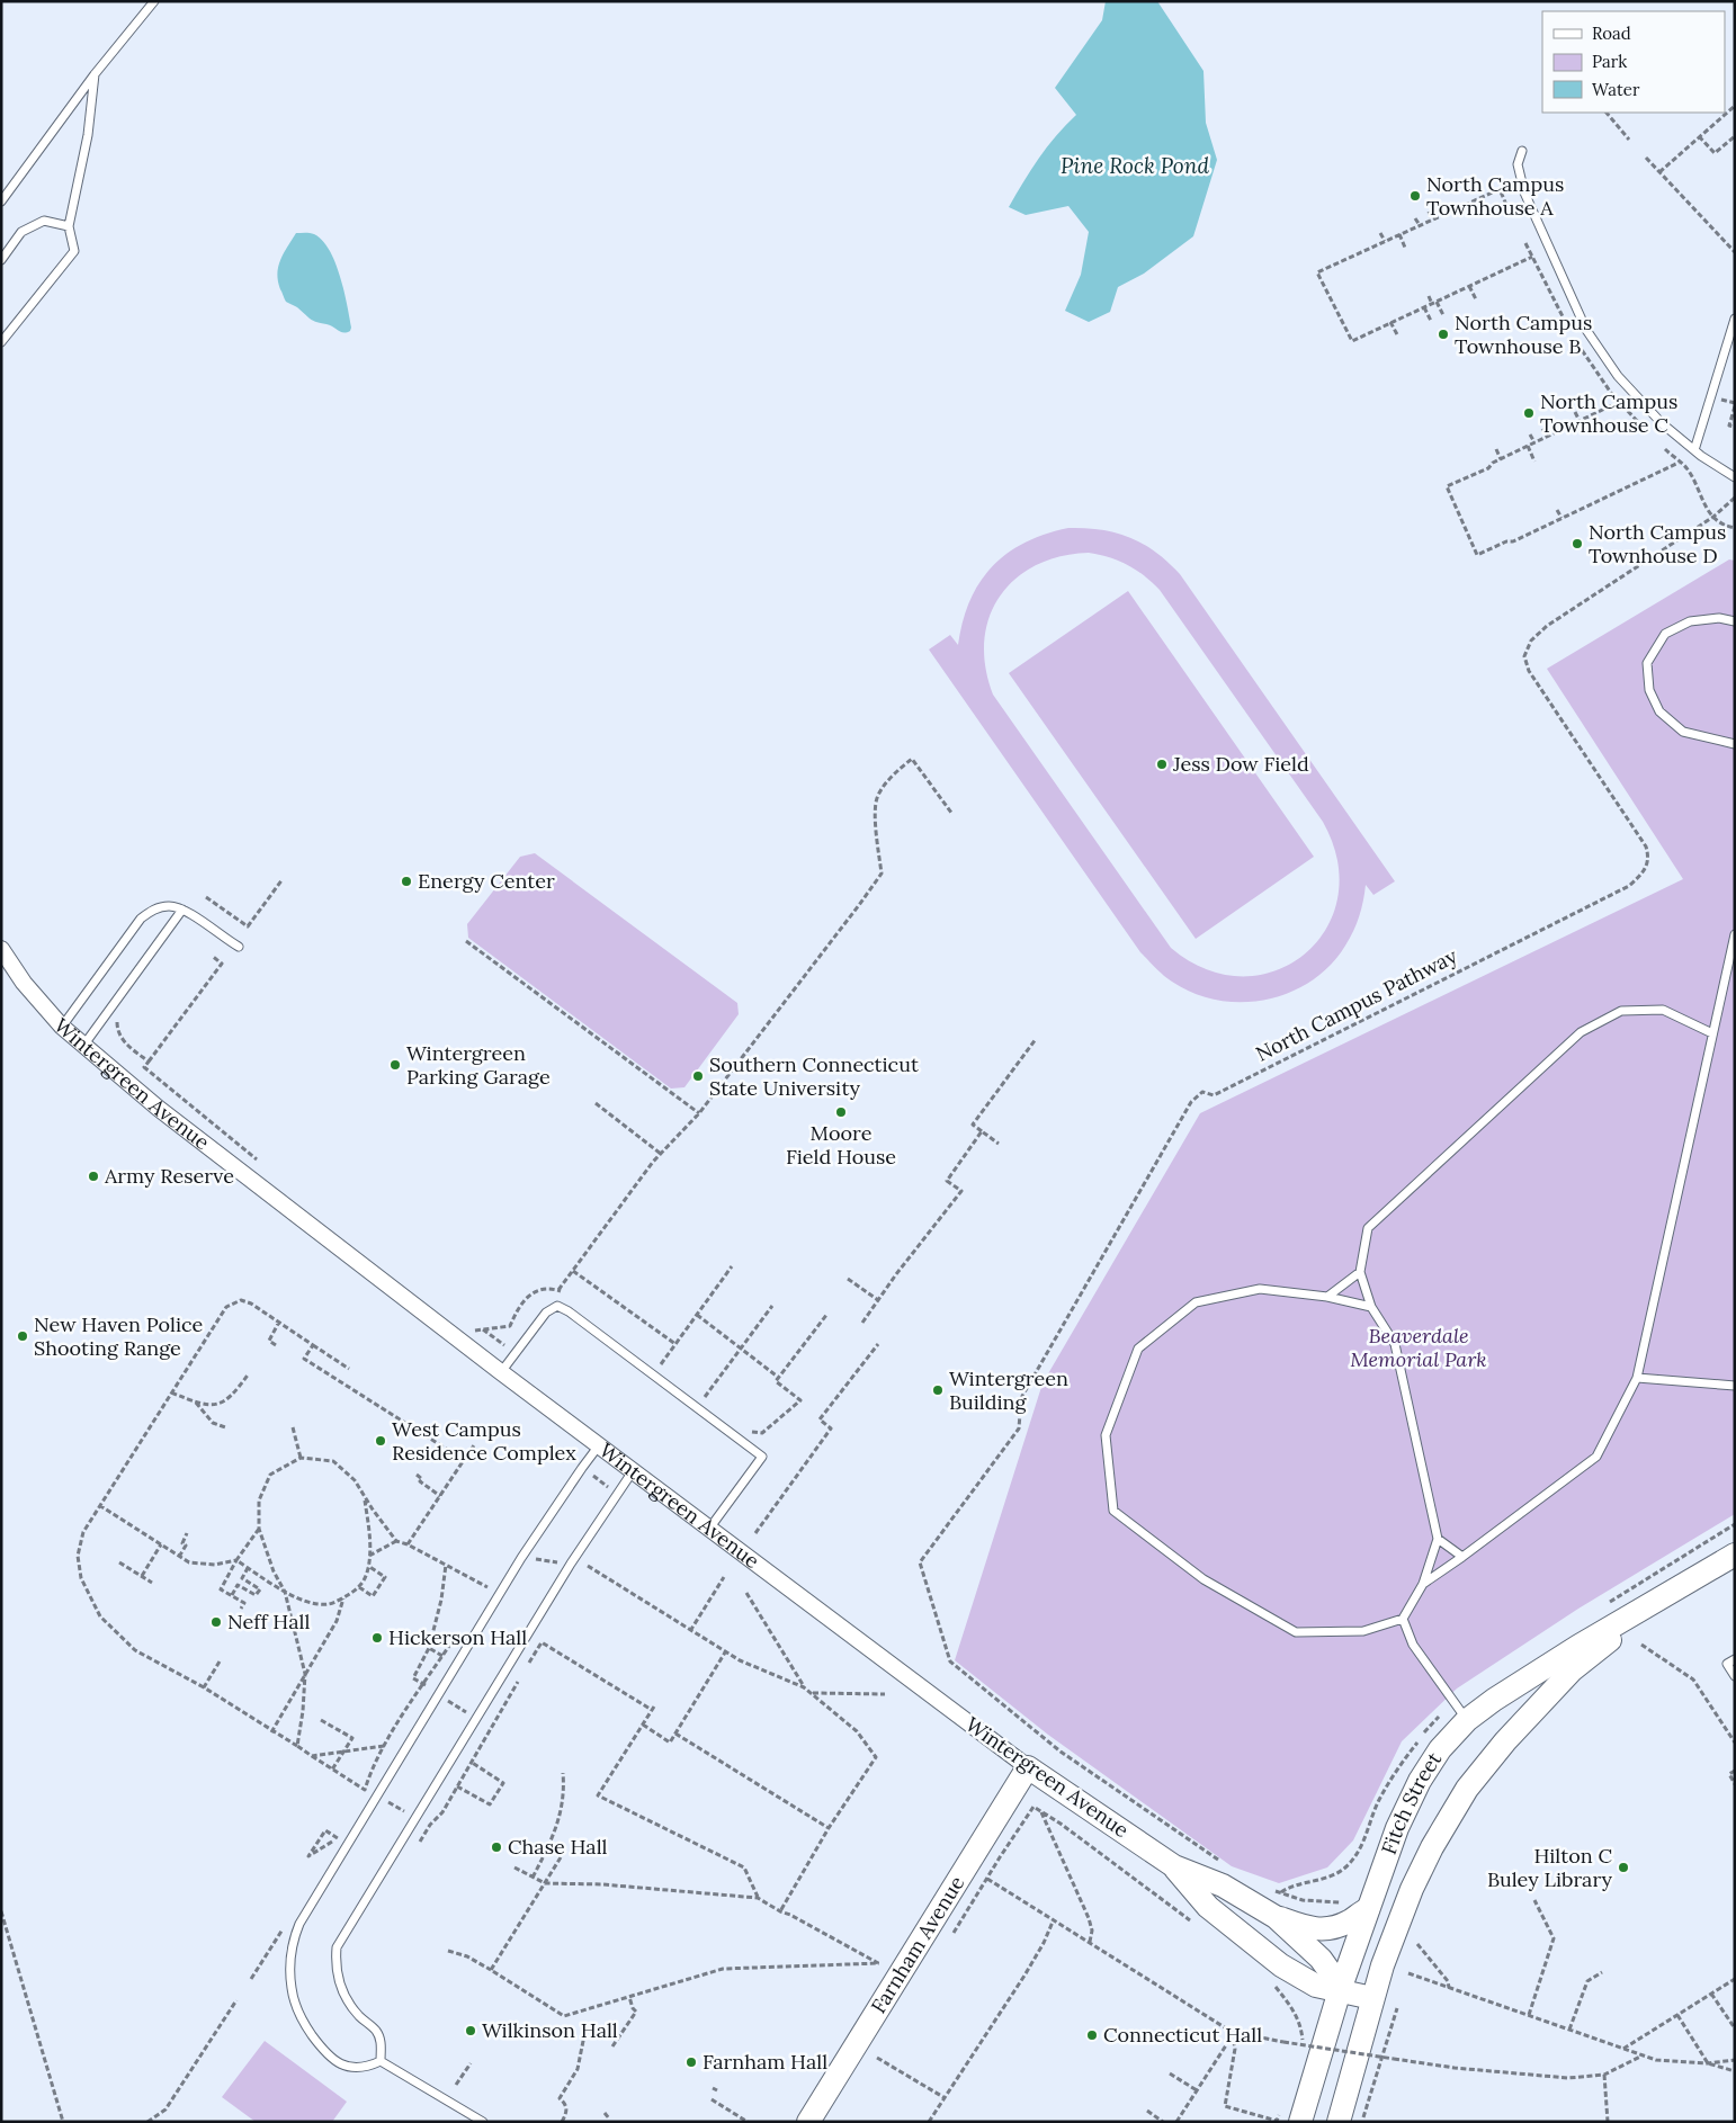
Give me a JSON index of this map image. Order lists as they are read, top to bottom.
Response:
{
  "streets": {
    "main road": ["Wintergreen Avenue", "Fitch Street", "Farnham Avenue"],
    "path": ["North Campus Pathway"]
  },
  "crossings": [
    ["Wintergreen Avenue", "Fitch Street"],
    ["Wintergreen Avenue", "Farnham Avenue"]
  ],
  "water": ["Pine Rock Pond"],
  "parks": ["Beaverdale Memorial Park"],
  "places": [
    "North Campus Townhouse A",
    "North Campus Townhouse B",
    "North Campus Townhouse C",
    "North Campus Townhouse D",
    "Jess Dow Field",
    "Energy Center",
    "Wintergreen Parking Garage",
    "Southern Connecticut State University",
    "Moore Field House",
    "Army Reserve",
    "New Haven Police Shooting Range",
    "Wintergreen Building",
    "West Campus Residence Complex",
    "Neff Hall",
    "Hickerson Hall",
    "Chase Hall",
    "Hilton C Buley Library",
    "Wilkinson Hall",
    "Connecticut Hall",
    "Farnham Hall"
  ],
  "legend": ["Road", "Park", "Water"]
}
